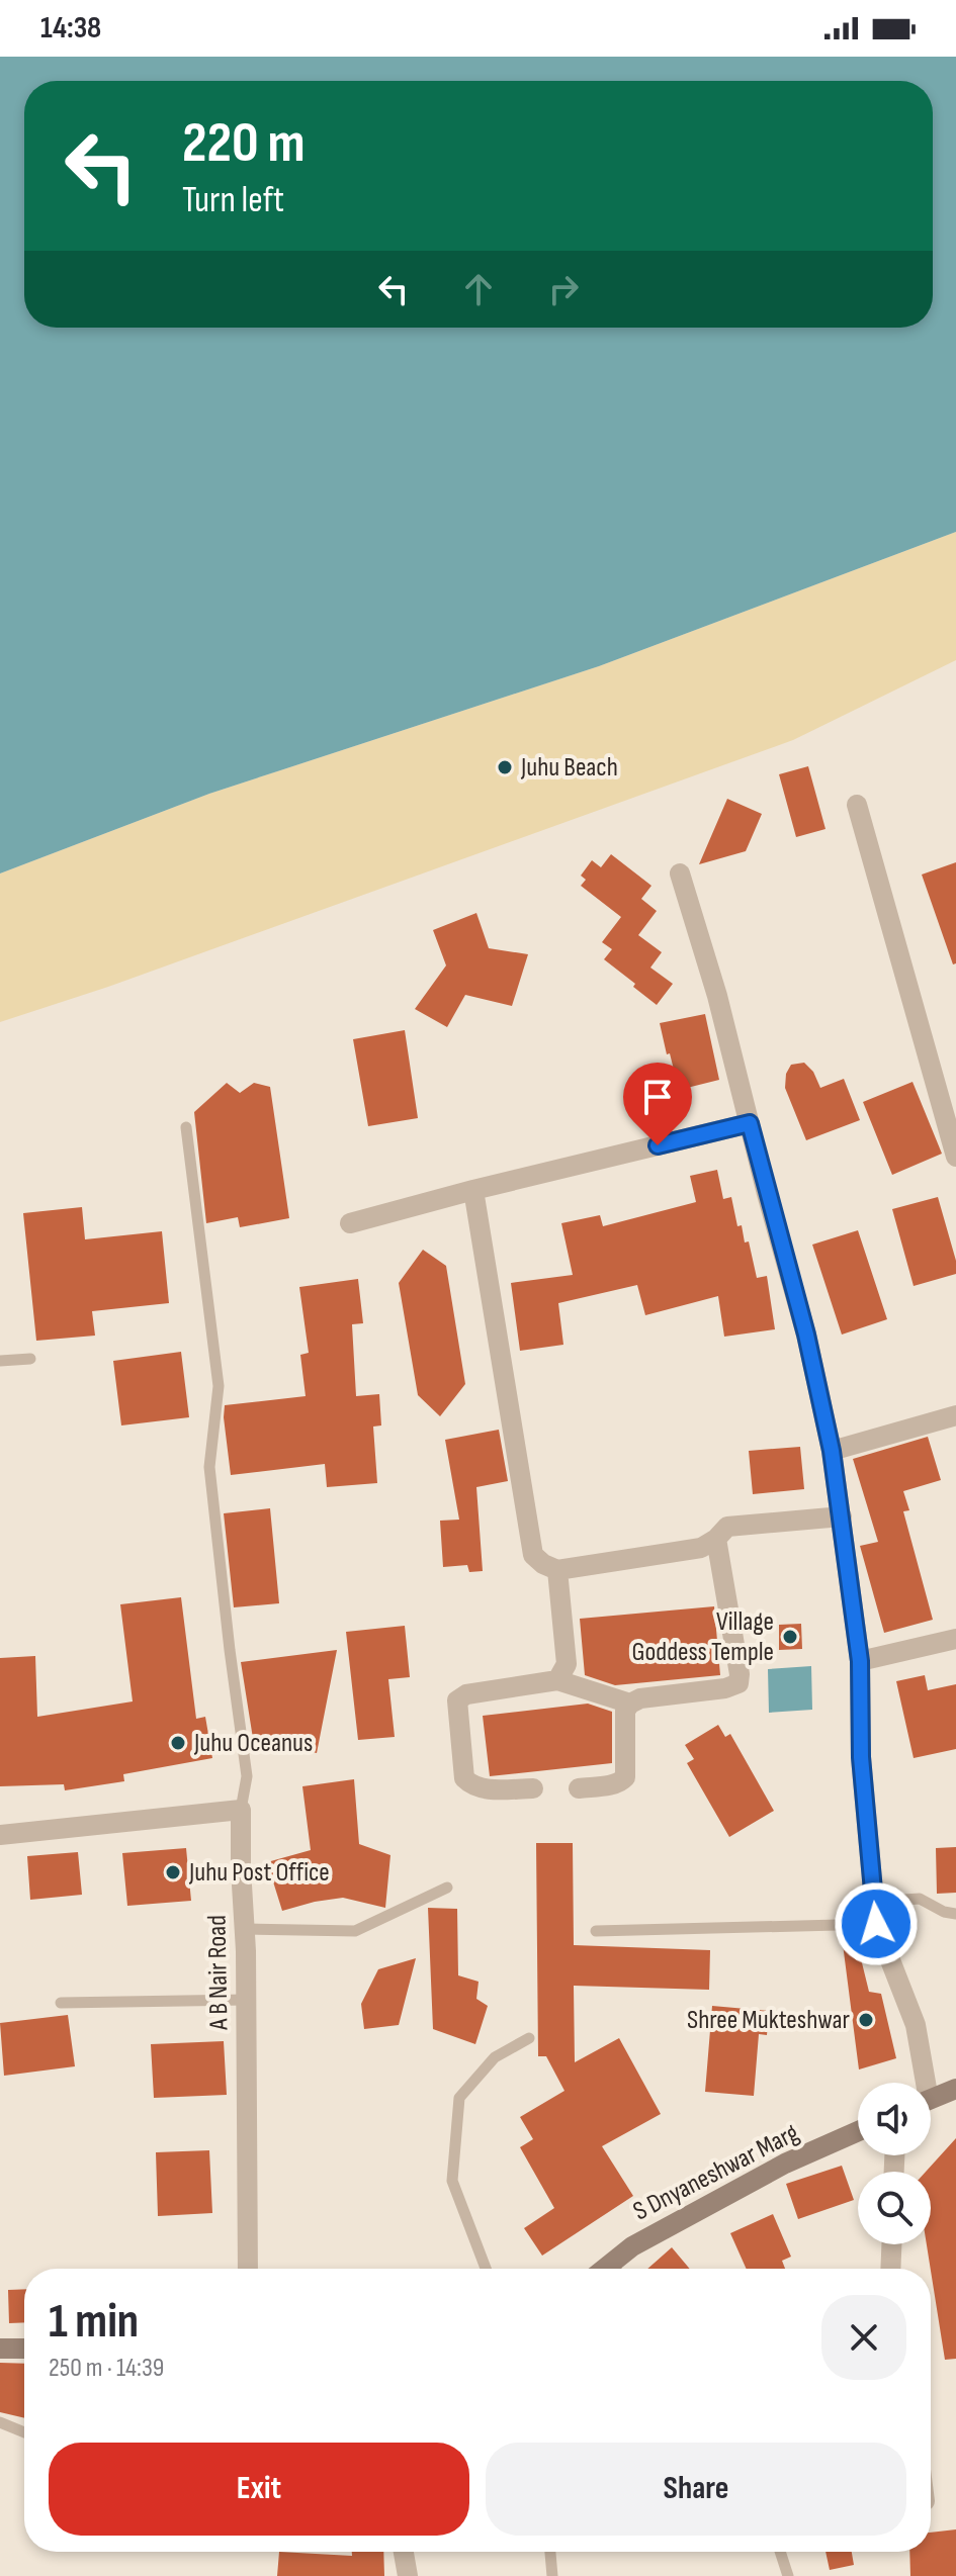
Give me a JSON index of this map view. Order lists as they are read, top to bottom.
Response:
{
  "streets": {
    "street": ["A B Nair Road", "S Dnyaneshwar Marg"]
  },
  "places": [
    "Juhu Beach",
    "Village Goddess Temple",
    "Juhu Oceanus",
    "Juhu Post Office",
    "Shree Mukteshwar"
  ],
  "page": {
    "status": "14:38",
    "turn": ["220 m", "Turn left"],
    "heading": ["1 min", "250 m · 14:39"],
    "buttons": ["Exit", "Share"]
  }
}
